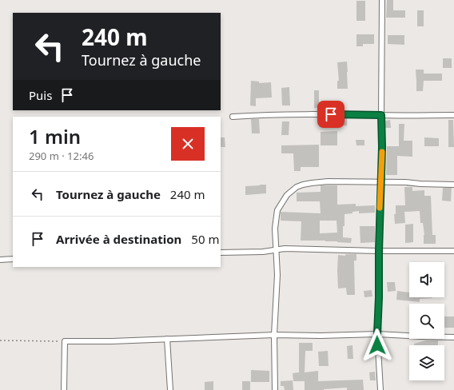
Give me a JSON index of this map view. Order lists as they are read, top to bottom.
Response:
{
  "page": {
    "turn": ["240 m", "Tournez à gauche"],
    "then": "Puis",
    "heading": ["1 min", "290 m · 12:46"],
    "list": [
      {
        "name": "Tournez à gauche",
        "value": "240 m"
      },
      {
        "name": "Arrivée à destination",
        "value": "50 m"
      }
    ]
  }
}
